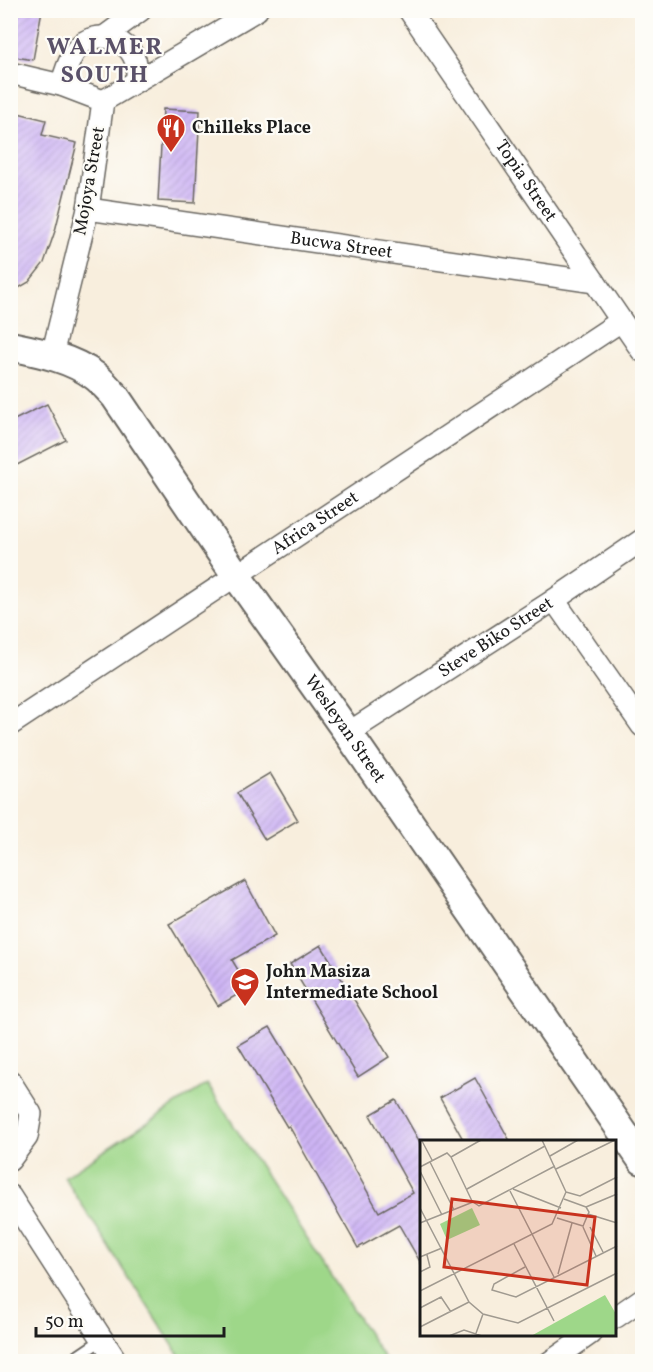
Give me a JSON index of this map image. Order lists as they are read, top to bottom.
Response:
{
  "streets": {
    "street": [
      "Mojoya Street",
      "Topia Street",
      "Bucwa Street",
      "Africa Street",
      "Steve Biko Street",
      "Wesleyan Street"
    ]
  },
  "crossings": [
    ["Mojoya Street", "Bucwa Street"],
    ["Mojoya Street", "Wesleyan Street"],
    ["Topia Street", "Bucwa Street"],
    ["Topia Street", "Africa Street"],
    ["Africa Street", "Wesleyan Street"],
    ["Steve Biko Street", "Wesleyan Street"]
  ],
  "districts": ["WALMER SOUTH"],
  "places": {
    "restaurant": ["Chilleks Place"],
    "school or university": ["John Masiza Intermediate School"]
  },
  "scale_bar": "50 m"
}
